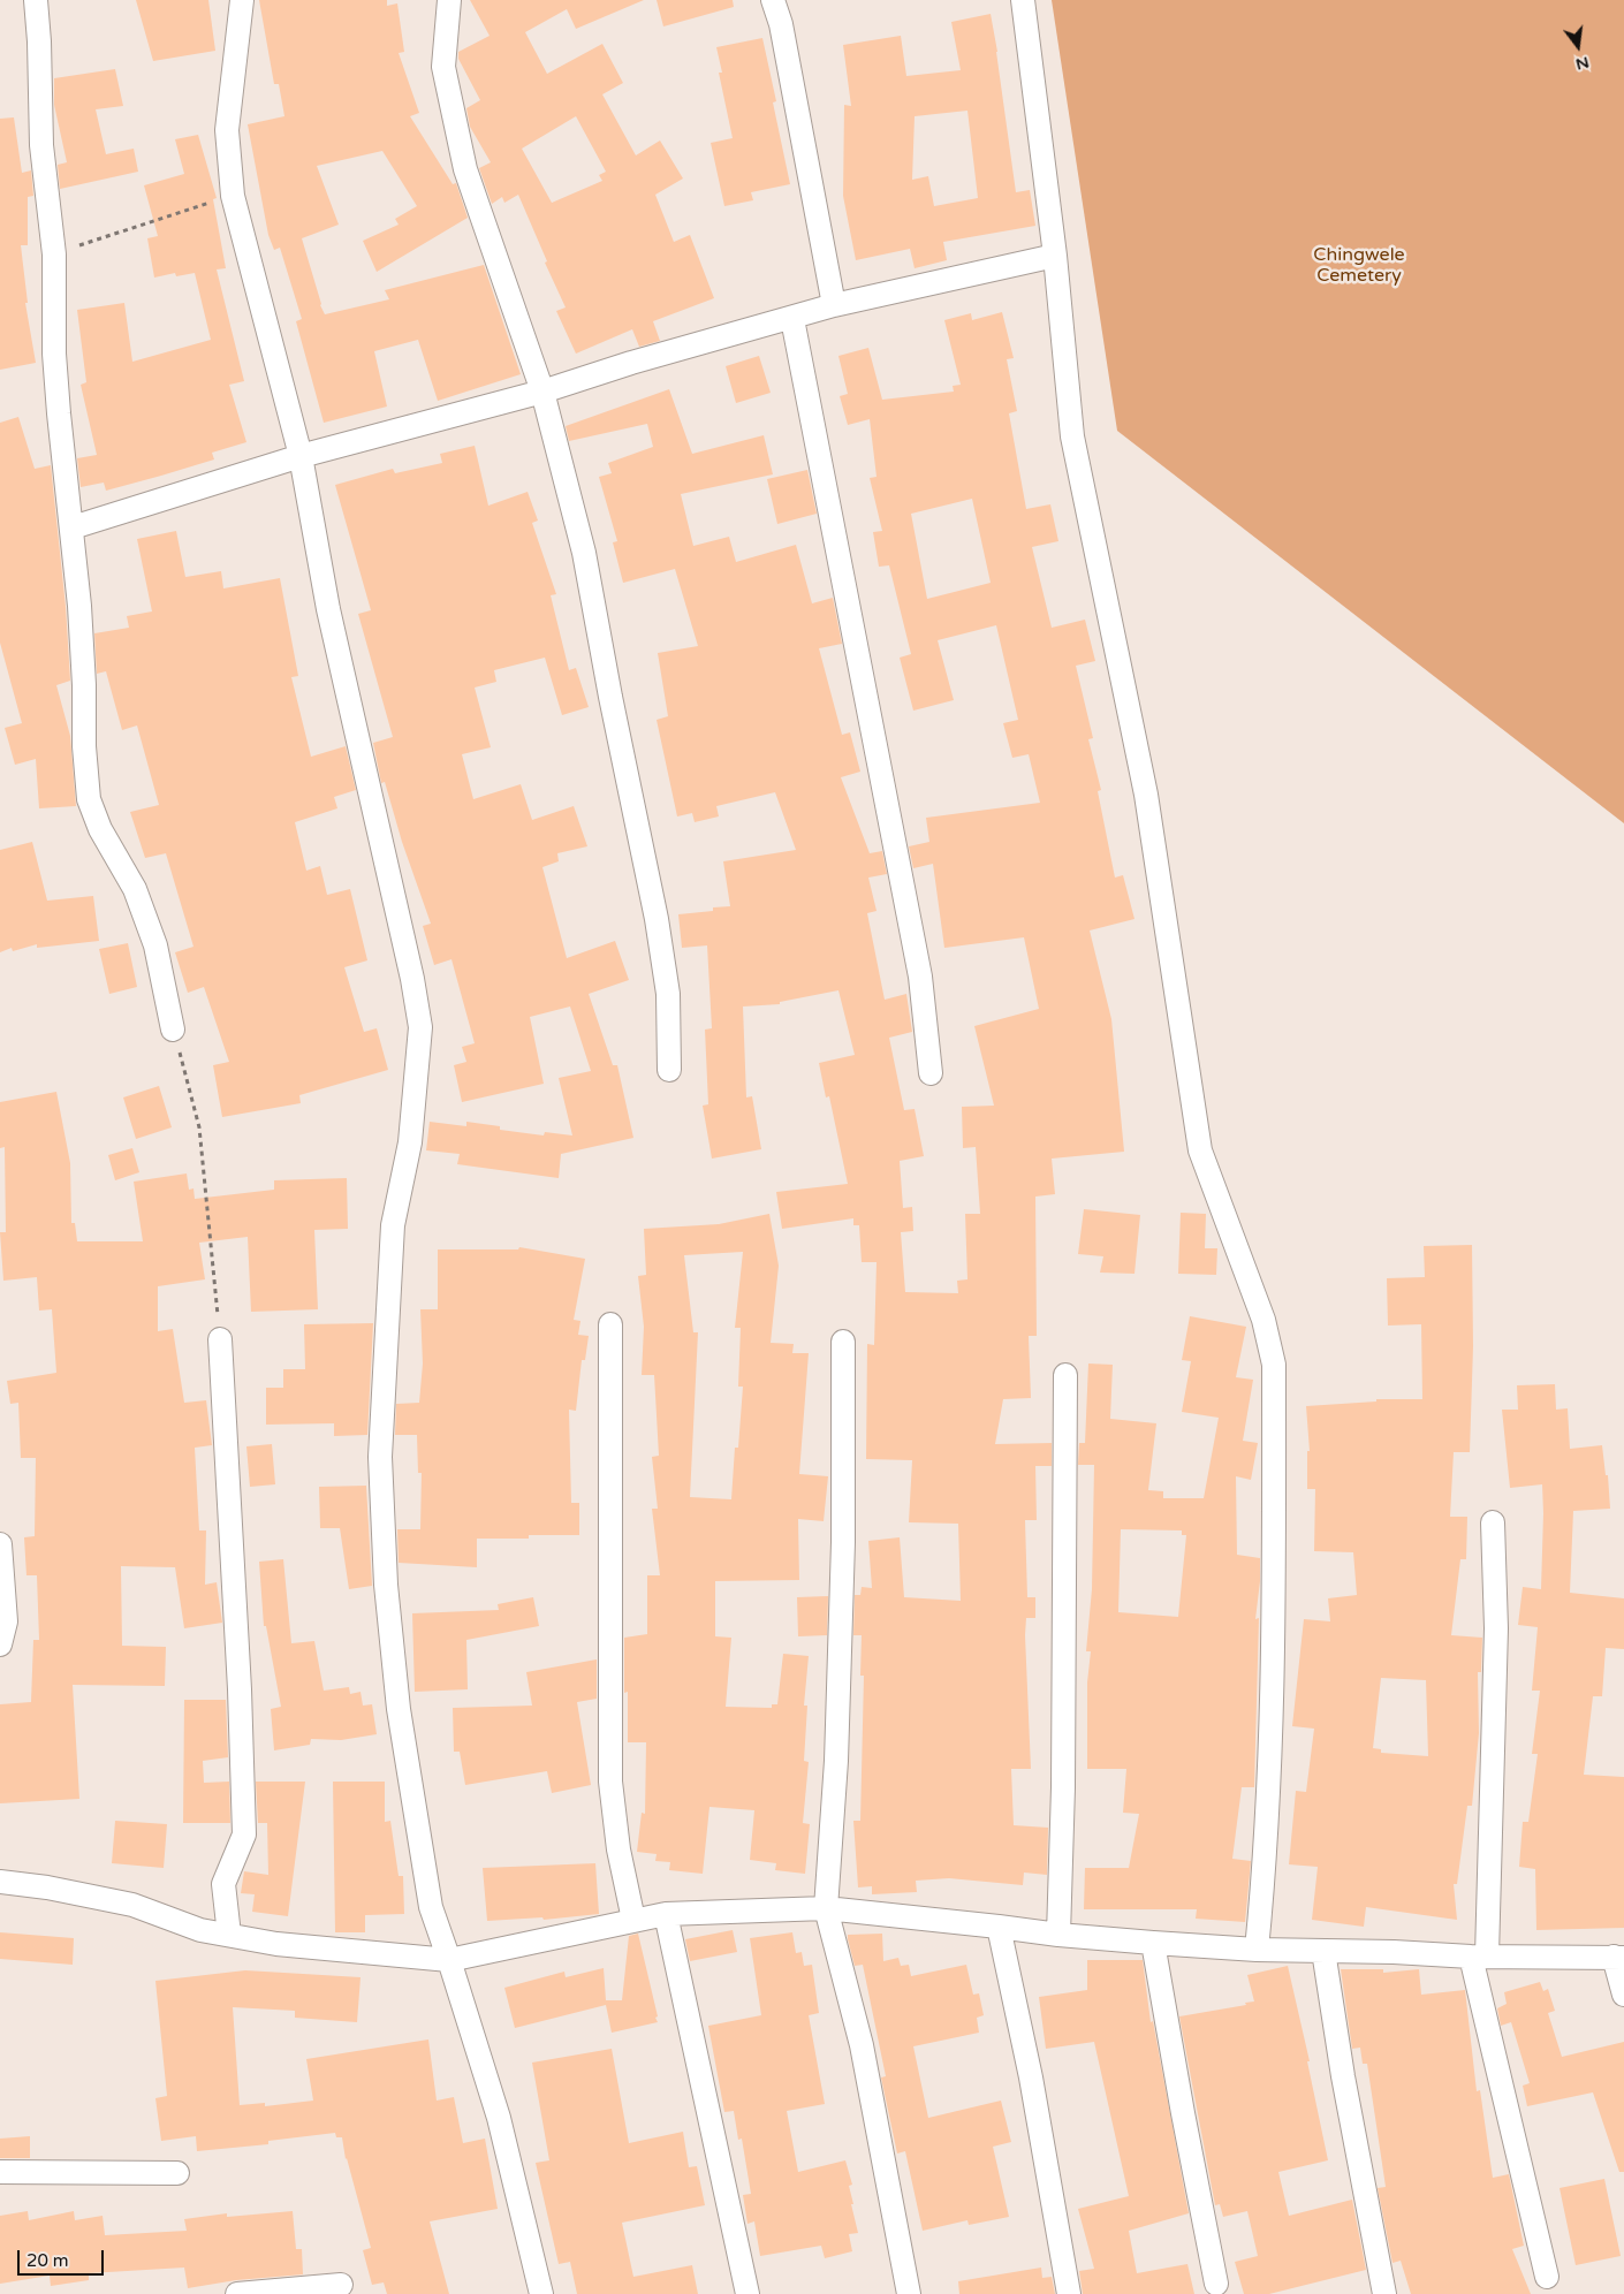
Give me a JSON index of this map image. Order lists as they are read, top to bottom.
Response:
{
  "parks": ["Chingwele Cemetery"],
  "scale_bar": "20 m",
  "north": "bottom"
}
